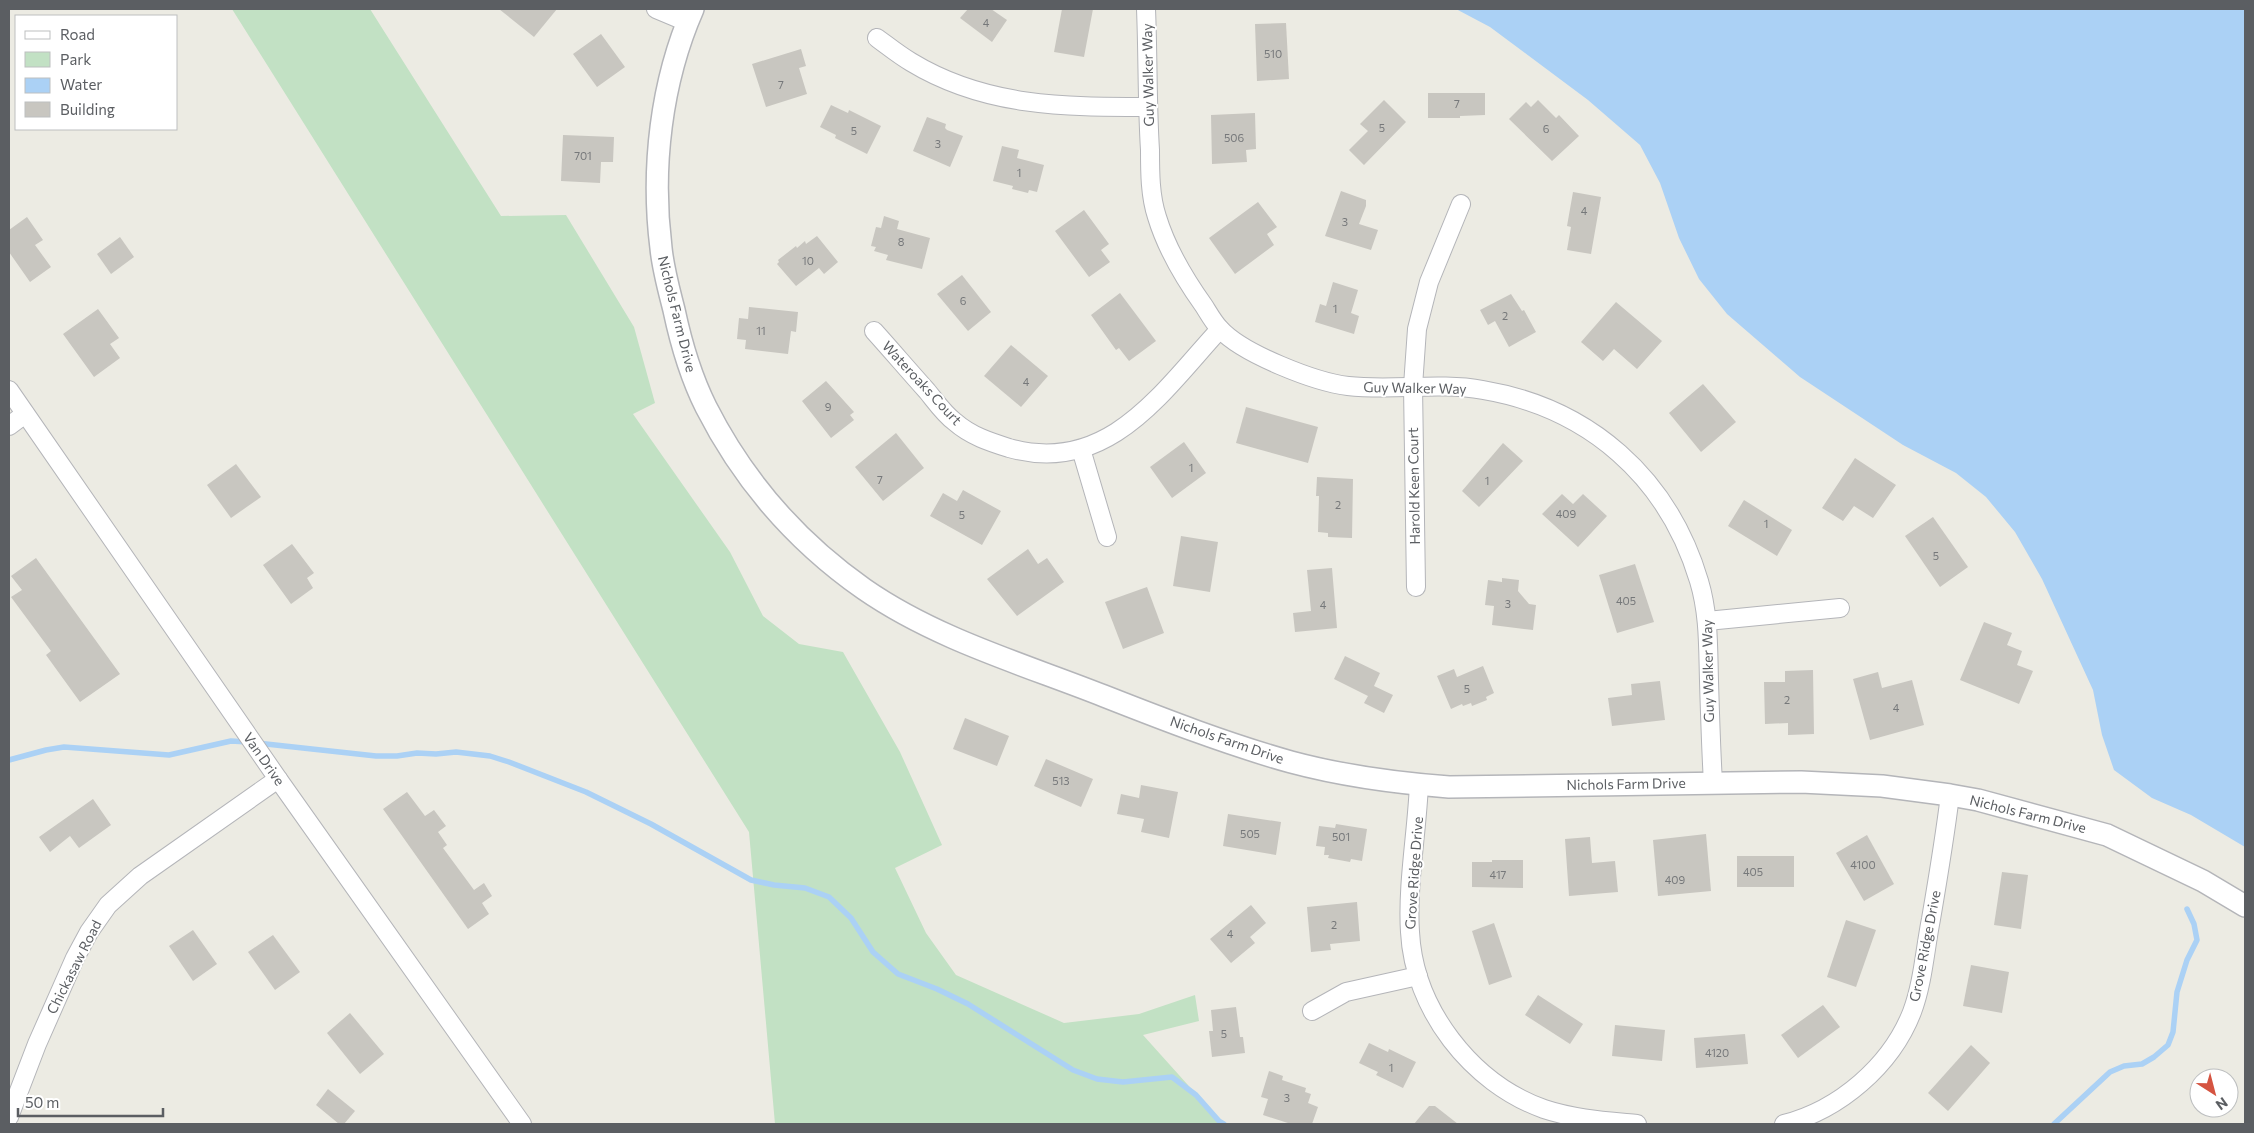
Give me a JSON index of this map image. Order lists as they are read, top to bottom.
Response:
{
  "streets": {
    "street": [
      "Guy Walker Way",
      "Nichols Farm Drive",
      "Wateroaks Court",
      "Harold Keen Court",
      "Van Drive",
      "Grove Ridge Drive",
      "Chickasaw Road"
    ]
  },
  "crossings": [
    ["Guy Walker Way", "Nichols Farm Drive"],
    ["Guy Walker Way", "Wateroaks Court"],
    ["Guy Walker Way", "Harold Keen Court"],
    ["Nichols Farm Drive", "Grove Ridge Drive"],
    ["Van Drive", "Chickasaw Road"]
  ],
  "house_numbers": [
    "4",
    "510",
    "7",
    "7",
    "5",
    "6",
    "5",
    "506",
    "3",
    "701",
    "1",
    "4",
    "3",
    "8",
    "10",
    "6",
    "1",
    "2",
    "11",
    "4",
    "9",
    "1",
    "7",
    "1",
    "2",
    "409",
    "5",
    "1",
    "5",
    "405",
    "3",
    "4",
    "5",
    "2",
    "4",
    "513",
    "505",
    "501",
    "4100",
    "405",
    "417",
    "409",
    "2",
    "4",
    "5",
    "4120",
    "1",
    "3"
  ],
  "legend": [
    "Road",
    "Park",
    "Water",
    "Building"
  ],
  "scale_bar": "50 m",
  "north": "bottom right"
}
